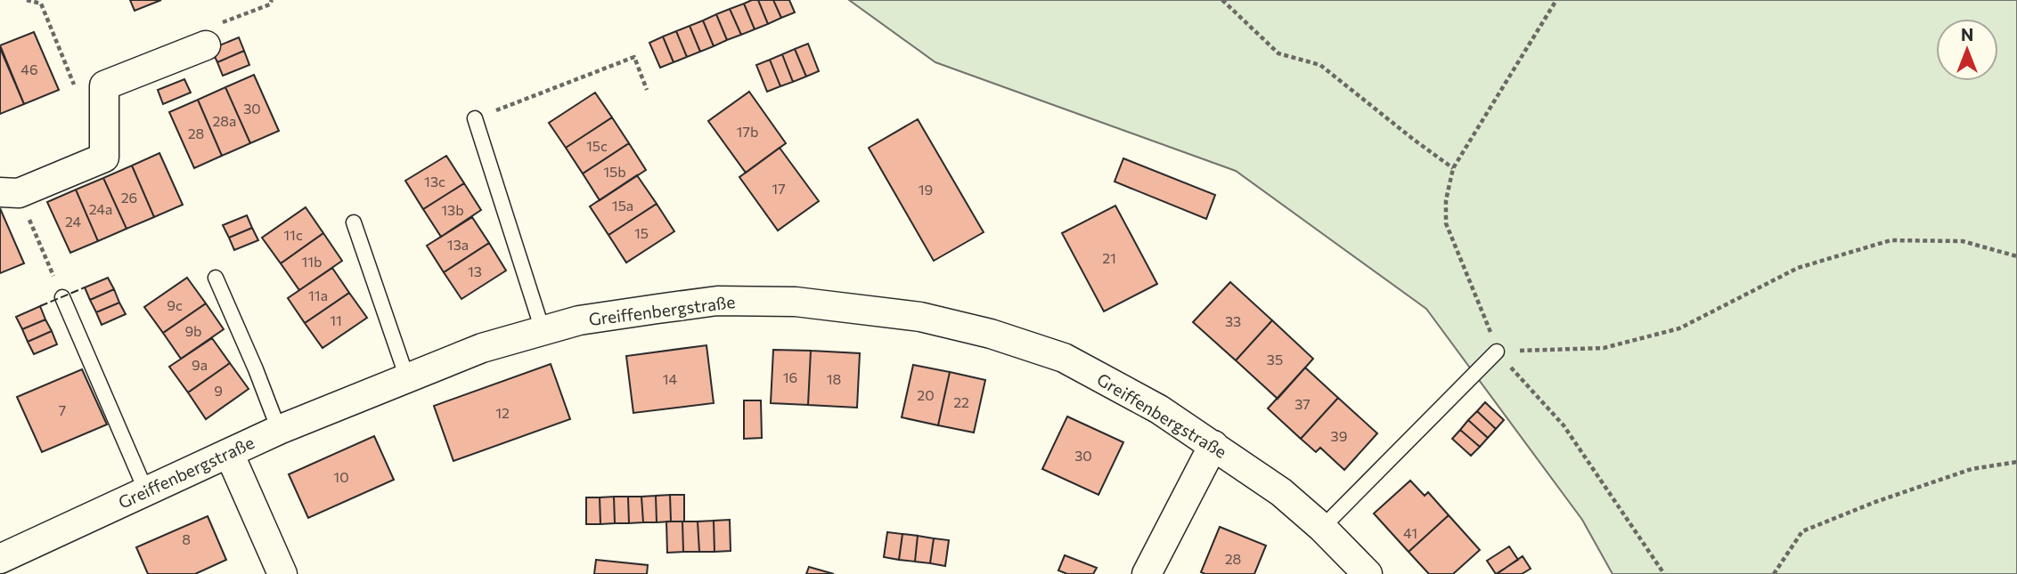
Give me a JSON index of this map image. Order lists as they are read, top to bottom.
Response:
{
  "streets": {
    "street": ["Greiffenbergstraße"]
  },
  "house_numbers": [
    "46",
    "30",
    "28a",
    "17b",
    "28",
    "15c",
    "15b",
    "13c",
    "17",
    "19",
    "26",
    "15a",
    "24a",
    "13b",
    "24",
    "15",
    "11c",
    "13a",
    "21",
    "11b",
    "13",
    "11a",
    "9c",
    "11",
    "33",
    "9b",
    "35",
    "9a",
    "16",
    "14",
    "18",
    "9",
    "20",
    "22",
    "37",
    "7",
    "12",
    "39",
    "30",
    "10",
    "41",
    "8",
    "28"
  ],
  "north": "top"
}
